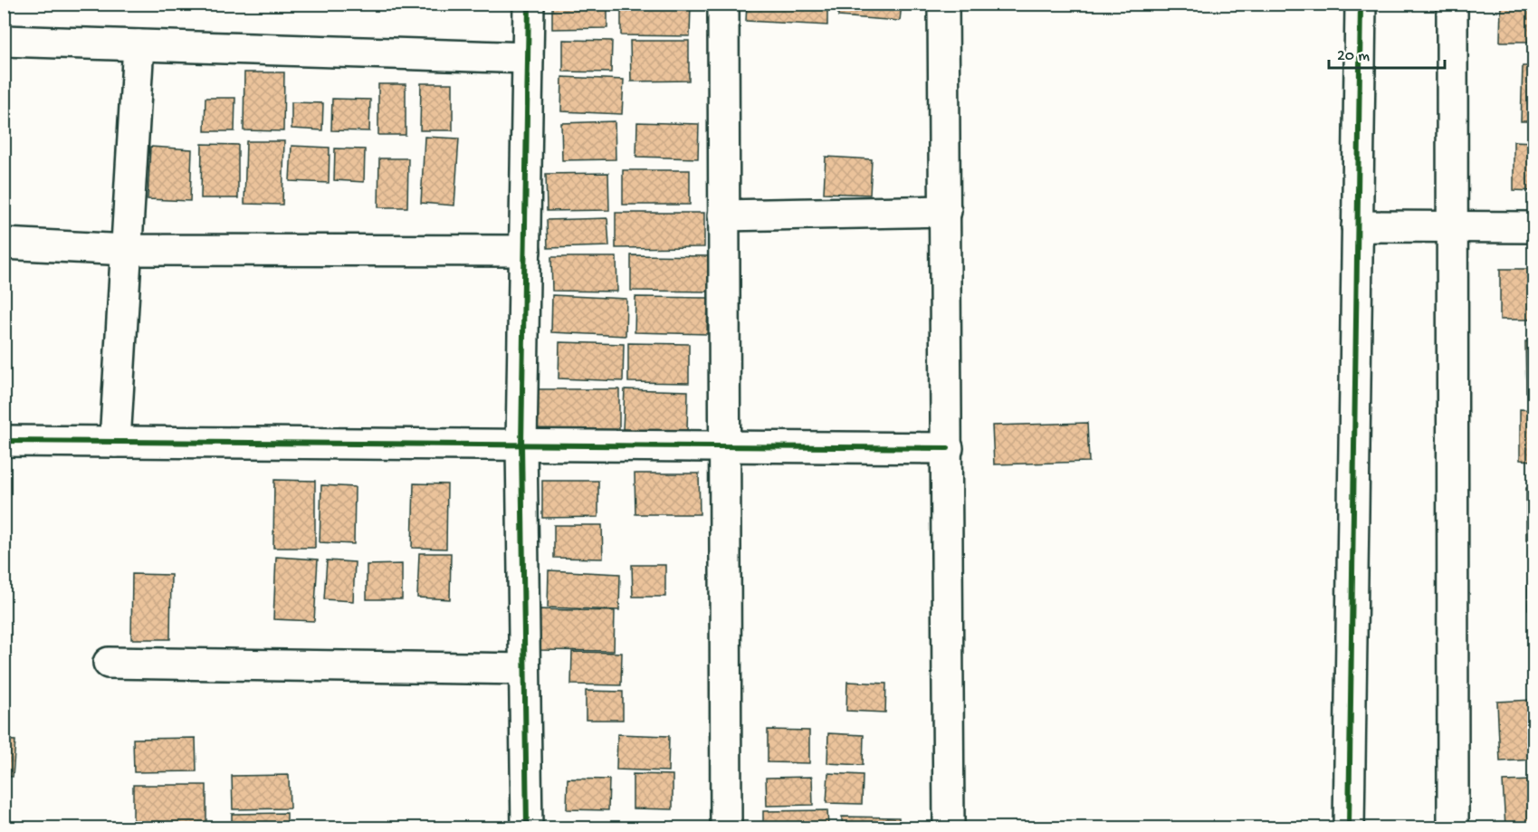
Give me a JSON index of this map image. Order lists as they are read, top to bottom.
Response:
{
  "scale_bar": "20 m"
}
